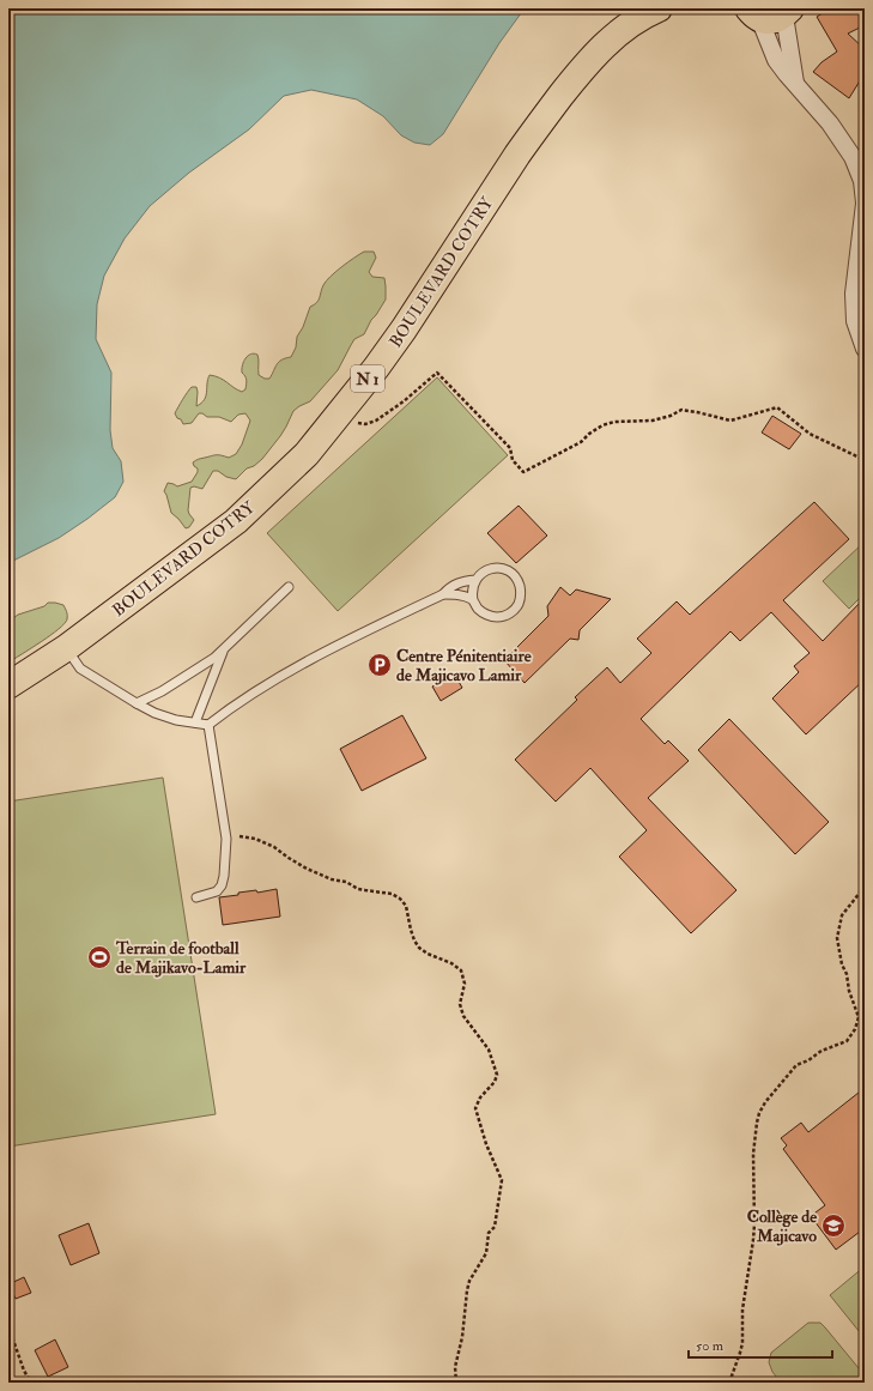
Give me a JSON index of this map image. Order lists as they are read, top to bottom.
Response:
{
  "streets": {
    "main road": ["BOULEVARD COTRY", "N 1"]
  },
  "places": {
    "parking": ["Centre Pénitentiaire de Majicavo Lamir"],
    "sports": ["Terrain de football de Majikavo-Lamir"],
    "school or university": ["Collège de Majicavo"]
  },
  "scale_bar": "50 m"
}
